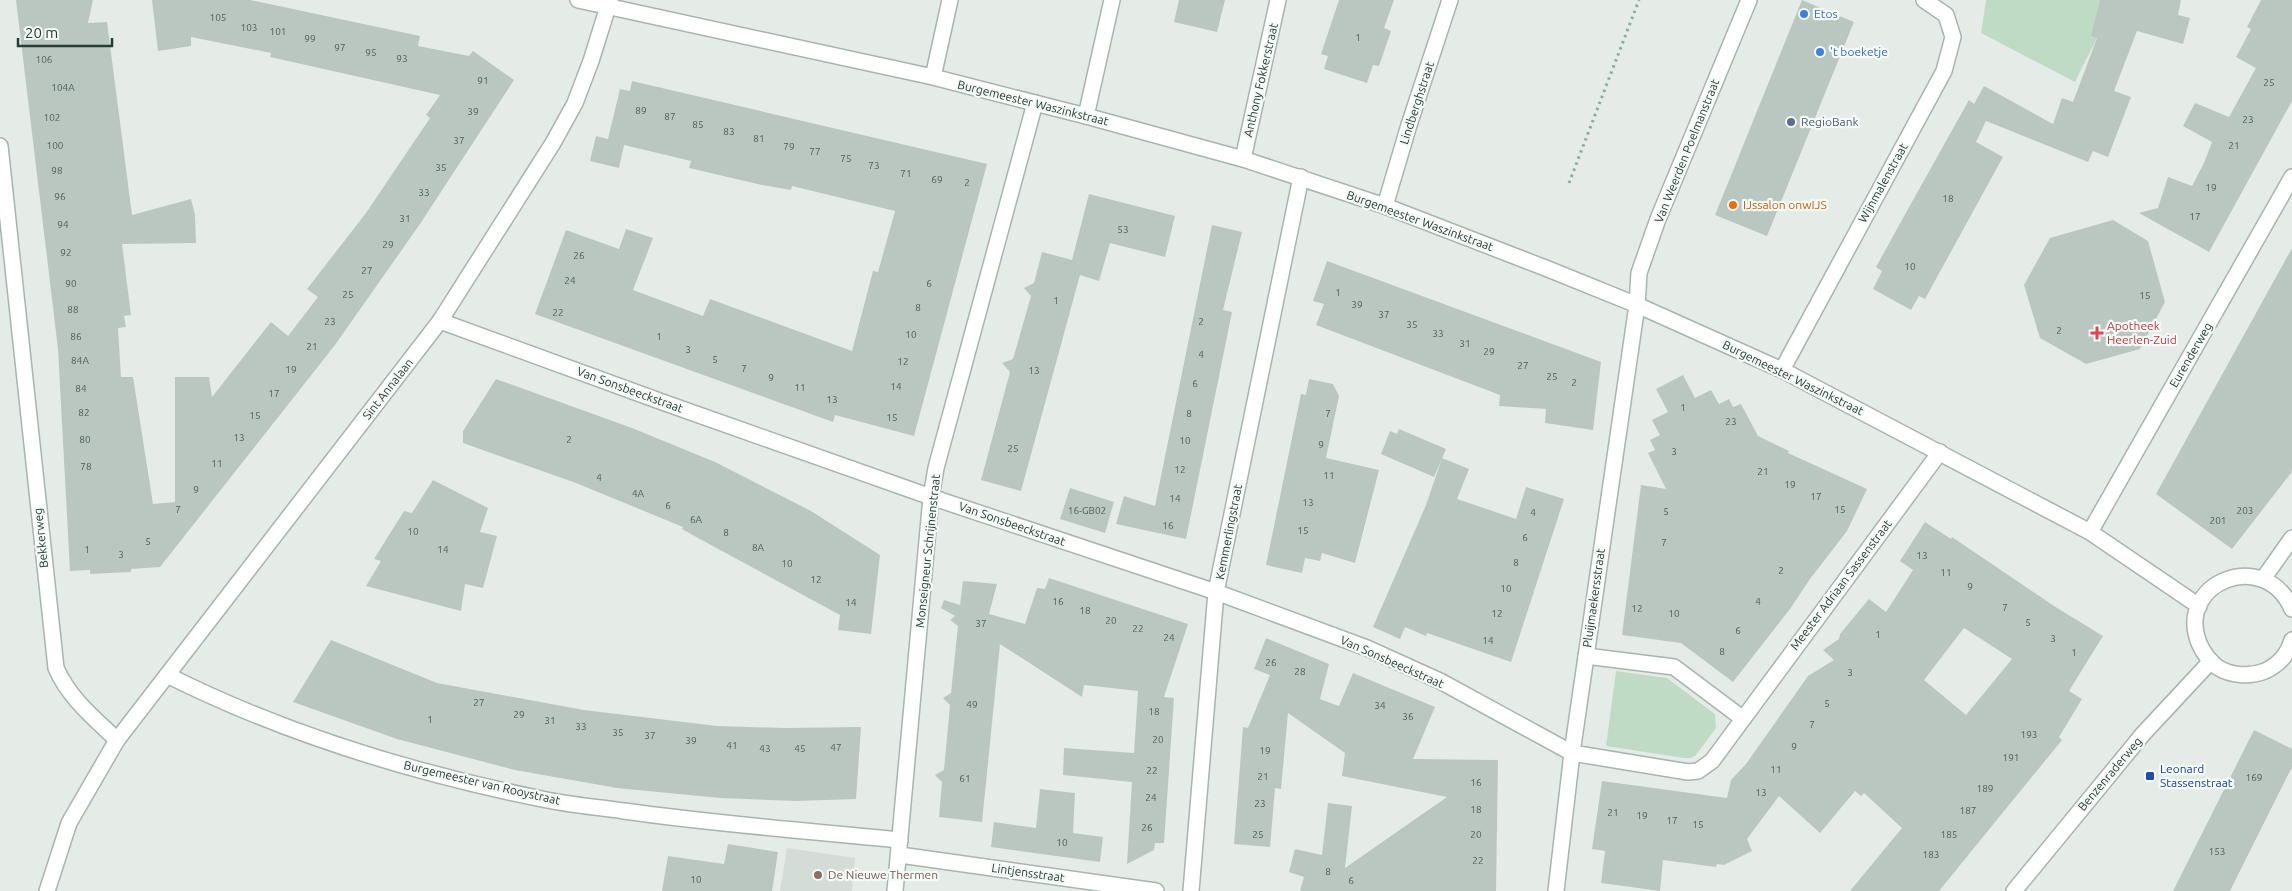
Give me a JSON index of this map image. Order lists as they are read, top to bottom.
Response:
{
  "streets": {
    "street": [
      "Anthony Fokkerstraat",
      "Burgemeester Waszinkstraat",
      "Lindberghstraat",
      "Van Weerden Poelmanstraat",
      "Wijnmalenstraat",
      "Eurenderweg",
      "Sint Annalaan",
      "Van Sonsbeeckstraat",
      "Kemmerlingstraat",
      "Bekkerweg",
      "Monseigneur Schrijnenstraat",
      "Meester Adriaan Sassenstraat",
      "Pluijmaekersstraat",
      "Benzenraderweg",
      "Burgemeester van Rooystraat",
      "Lintjensstraat"
    ]
  },
  "crossings": [
    ["Anthony Fokkerstraat", "Burgemeester Waszinkstraat"],
    ["Burgemeester Waszinkstraat", "Lindberghstraat"],
    ["Burgemeester Waszinkstraat", "Van Weerden Poelmanstraat"],
    ["Burgemeester Waszinkstraat", "Wijnmalenstraat"],
    ["Burgemeester Waszinkstraat", "Eurenderweg"],
    ["Burgemeester Waszinkstraat", "Sint Annalaan"],
    ["Burgemeester Waszinkstraat", "Kemmerlingstraat"],
    ["Burgemeester Waszinkstraat", "Monseigneur Schrijnenstraat"],
    ["Burgemeester Waszinkstraat", "Meester Adriaan Sassenstraat"],
    ["Burgemeester Waszinkstraat", "Pluijmaekersstraat"],
    ["Van Weerden Poelmanstraat", "Pluijmaekersstraat"],
    ["Sint Annalaan", "Van Sonsbeeckstraat"],
    ["Sint Annalaan", "Bekkerweg"],
    ["Sint Annalaan", "Burgemeester van Rooystraat"],
    ["Van Sonsbeeckstraat", "Kemmerlingstraat"],
    ["Van Sonsbeeckstraat", "Monseigneur Schrijnenstraat"],
    ["Van Sonsbeeckstraat", "Meester Adriaan Sassenstraat"],
    ["Van Sonsbeeckstraat", "Pluijmaekersstraat"],
    ["Monseigneur Schrijnenstraat", "Burgemeester van Rooystraat"],
    ["Monseigneur Schrijnenstraat", "Lintjensstraat"],
    ["Meester Adriaan Sassenstraat", "Pluijmaekersstraat"],
    ["Burgemeester van Rooystraat", "Lintjensstraat"]
  ],
  "places": {
    "other": [
      "Etos",
      "'t boeketje",
      "RegioBank",
      "IJssalon onwIJS",
      "De Nieuwe Thermen"
    ],
    "health": ["Apotheek Heerlen-Zuid"],
    "transit": ["Leonard Stassenstraat"]
  },
  "house_numbers": [
    "105",
    "103",
    "101",
    "1",
    "99",
    "97",
    "95",
    "93",
    "106",
    "91",
    "25",
    "104A",
    "89",
    "39",
    "87",
    "102",
    "23",
    "85",
    "83",
    "81",
    "37",
    "100",
    "21",
    "79",
    "77",
    "75",
    "73",
    "35",
    "98",
    "71",
    "69",
    "2",
    "19",
    "33",
    "96",
    "18",
    "17",
    "31",
    "94",
    "53",
    "29",
    "92",
    "26",
    "10",
    "27",
    "24",
    "90",
    "6",
    "1",
    "25",
    "15",
    "1",
    "39",
    "8",
    "88",
    "22",
    "37",
    "23",
    "2",
    "35",
    "2",
    "33",
    "10",
    "86",
    "1",
    "31",
    "21",
    "3",
    "29",
    "4",
    "5",
    "84A",
    "12",
    "27",
    "7",
    "19",
    "13",
    "25",
    "9",
    "2",
    "6",
    "14",
    "11",
    "84",
    "17",
    "13",
    "1",
    "82",
    "8",
    "7",
    "15",
    "15",
    "23",
    "13",
    "80",
    "2",
    "10",
    "9",
    "25",
    "3",
    "11",
    "78",
    "12",
    "21",
    "11",
    "4",
    "19",
    "9",
    "4A",
    "17",
    "14",
    "13",
    "6",
    "7",
    "15",
    "16-GB02",
    "203",
    "5",
    "4",
    "6A",
    "201",
    "16",
    "15",
    "10",
    "8",
    "6",
    "5",
    "7",
    "8A",
    "1",
    "14",
    "3",
    "13",
    "8",
    "10",
    "2",
    "11",
    "12",
    "9",
    "10",
    "16",
    "4",
    "14",
    "7",
    "12",
    "18",
    "12",
    "10",
    "20",
    "5",
    "37",
    "22",
    "6",
    "1",
    "24",
    "3",
    "14",
    "8",
    "1",
    "26",
    "28",
    "3",
    "27",
    "5",
    "49",
    "34",
    "18",
    "29",
    "36",
    "1",
    "31",
    "7",
    "33",
    "35",
    "193",
    "37",
    "20",
    "39",
    "41",
    "9",
    "47",
    "43",
    "45",
    "19",
    "191",
    "11",
    "22",
    "21",
    "169",
    "61",
    "16",
    "189",
    "13",
    "24",
    "23",
    "18",
    "187",
    "21",
    "19",
    "17",
    "15",
    "26",
    "25",
    "20",
    "185",
    "10",
    "153",
    "183",
    "22",
    "8",
    "10",
    "6"
  ],
  "scale_bar": "20 m"
}
